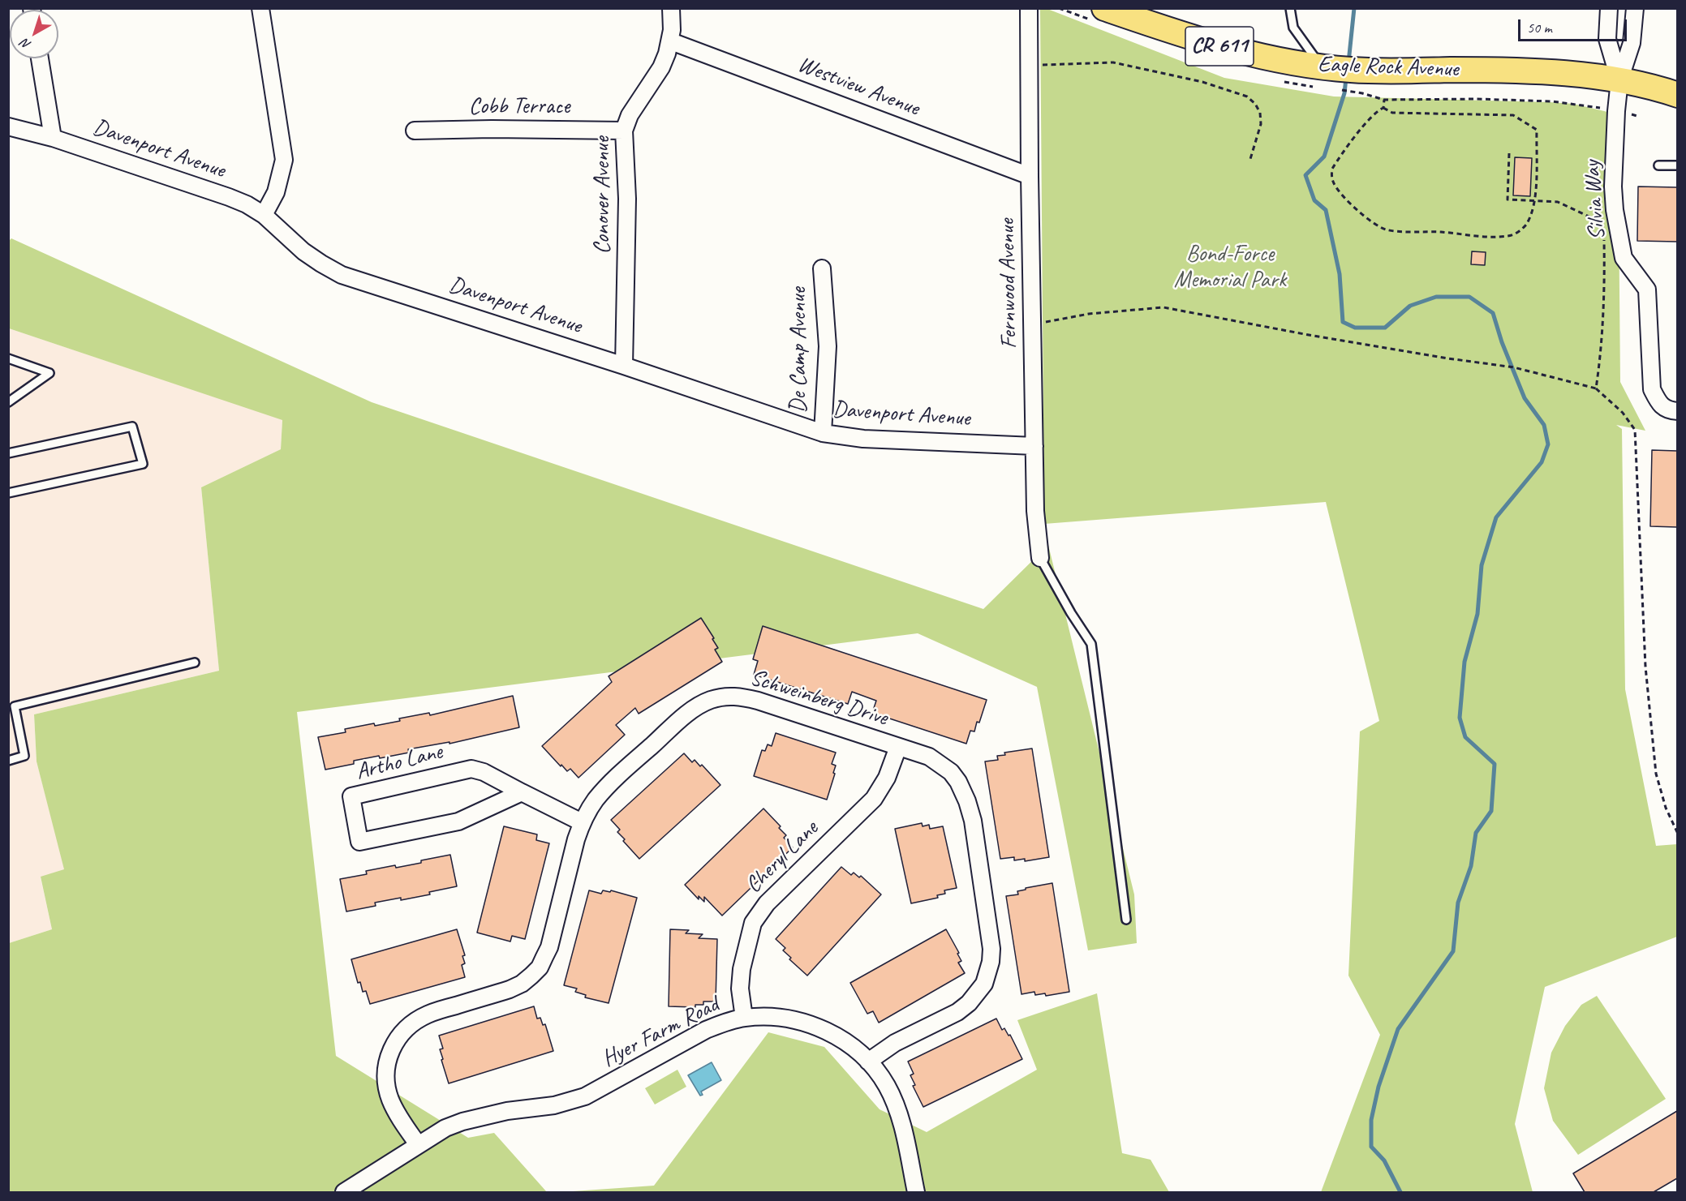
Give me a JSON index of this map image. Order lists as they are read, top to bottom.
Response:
{
  "streets": {
    "main road": ["CR 611", "Eagle Rock Avenue"],
    "street": [
      "Westview Avenue",
      "Cobb Terrace",
      "Davenport Avenue",
      "Conover Avenue",
      "Silvia Way",
      "Fernwood Avenue",
      "De Camp Avenue",
      "Schweinberg Drive",
      "Artho Lane",
      "Cheryl Lane",
      "Hyer Farm Road"
    ]
  },
  "crossings": [
    ["Eagle Rock Avenue", "Silvia Way"],
    ["Westview Avenue", "Conover Avenue"],
    ["Westview Avenue", "Fernwood Avenue"],
    ["Cobb Terrace", "Conover Avenue"],
    ["Davenport Avenue", "Conover Avenue"],
    ["Davenport Avenue", "Fernwood Avenue"],
    ["Davenport Avenue", "De Camp Avenue"],
    ["Schweinberg Drive", "Artho Lane"],
    ["Schweinberg Drive", "Cheryl Lane"],
    ["Schweinberg Drive", "Hyer Farm Road"],
    ["Cheryl Lane", "Hyer Farm Road"]
  ],
  "parks": ["Bond-Force Memorial Park"],
  "scale_bar": "50 m",
  "north": "bottom left"
}
